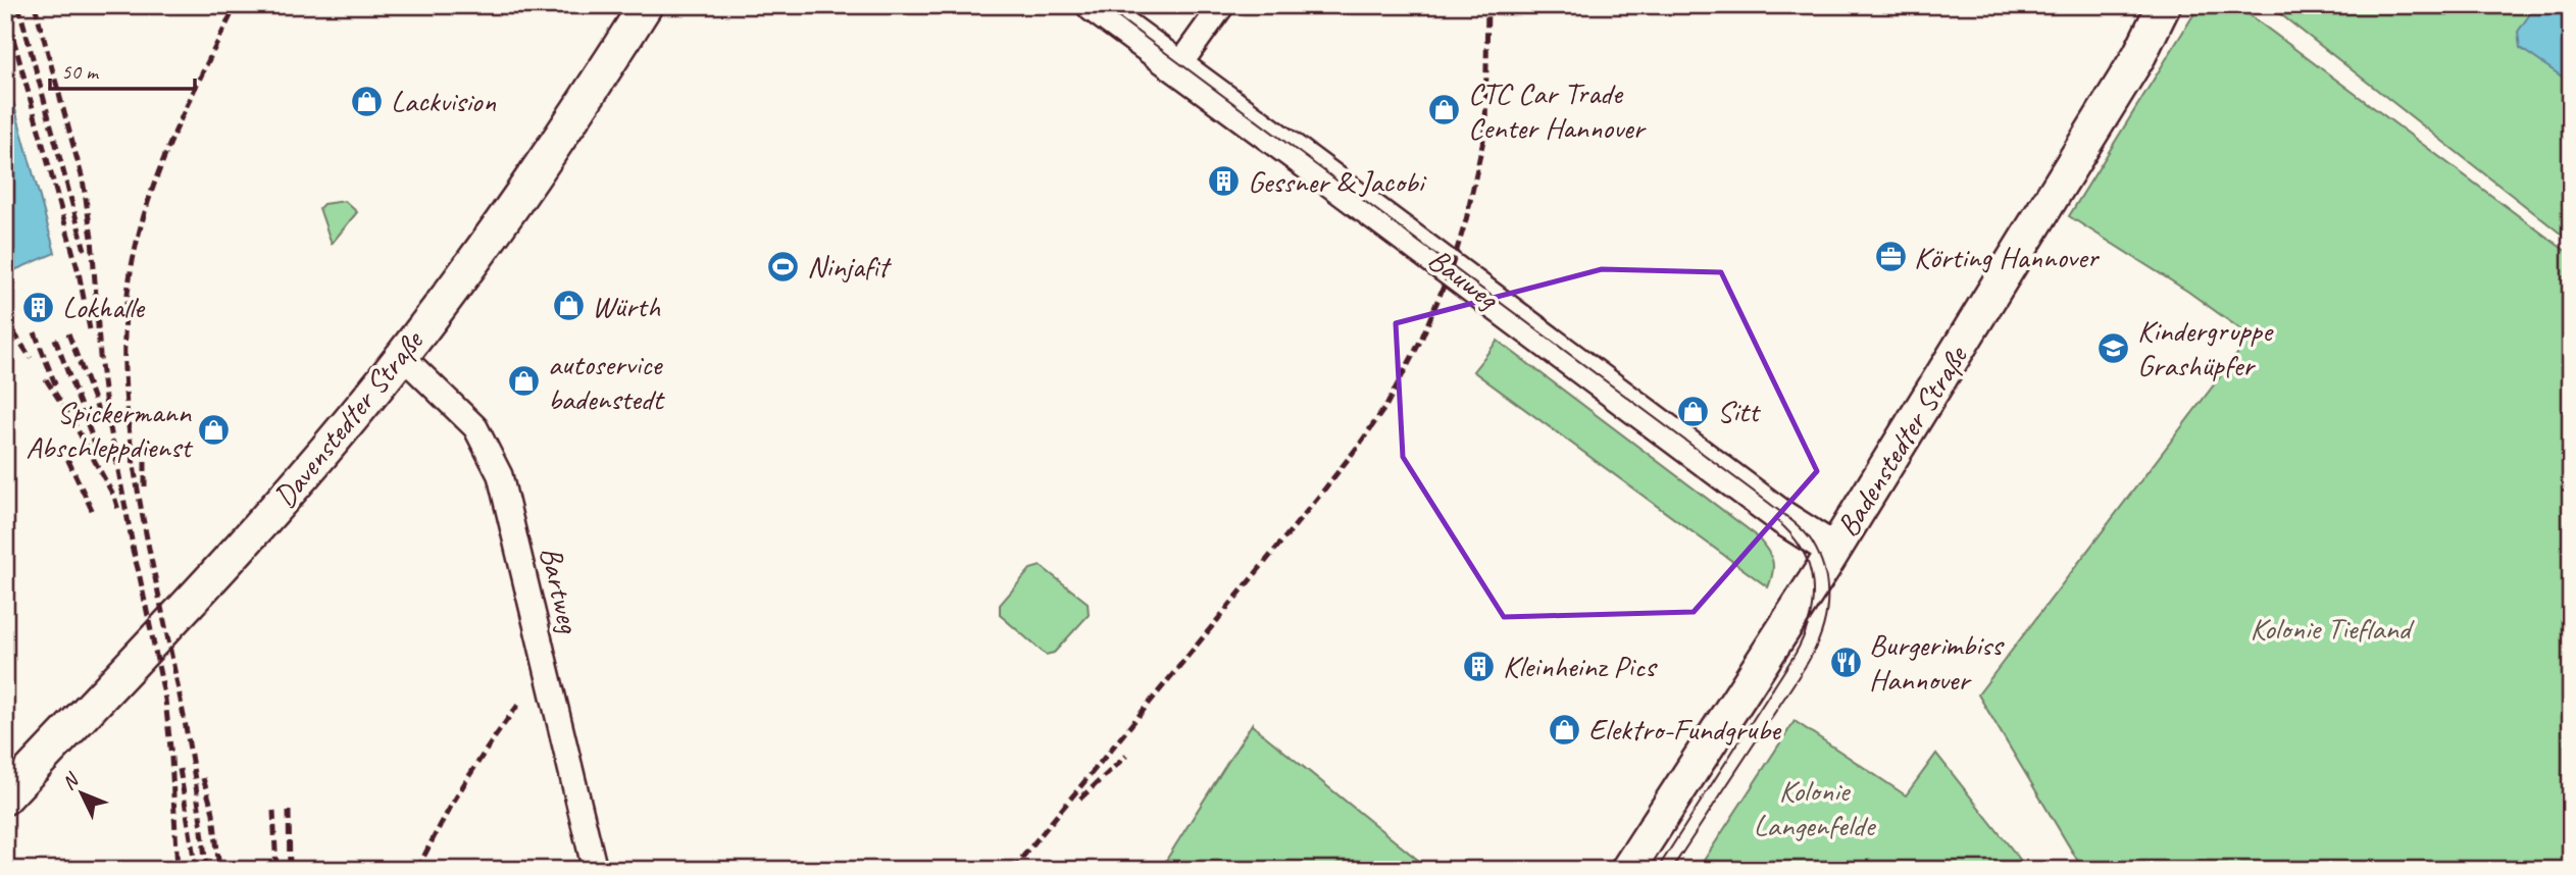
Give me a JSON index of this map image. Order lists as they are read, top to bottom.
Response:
{
  "streets": {
    "street": [
      "Bauweg",
      "Davenstedter Straße",
      "Badenstedter Straße",
      "Bartweg"
    ]
  },
  "crossings": [
    ["Bauweg", "Badenstedter Straße"],
    ["Davenstedter Straße", "Bartweg"]
  ],
  "parks": ["Kolonie Tiefland", "Kolonie Langenfelde"],
  "places": {
    "shop": [
      "Lackvision",
      "CTC Car Trade Center Hannover",
      "Würth",
      "autoservice badenstedt",
      "Sitt",
      "Spickermann Abschleppdienst",
      "Elektro-Fundgrube"
    ],
    "building": ["Gessner & Jacobi", "Lokhalle", "Kleinheinz Pics"],
    "office": ["Körting Hannover"],
    "sports": ["Ninjafit"],
    "school or university": ["Kindergruppe Grashüpfer"],
    "restaurant": ["Burgerimbiss Hannover"]
  },
  "scale_bar": "50 m",
  "north": "top left"
}
